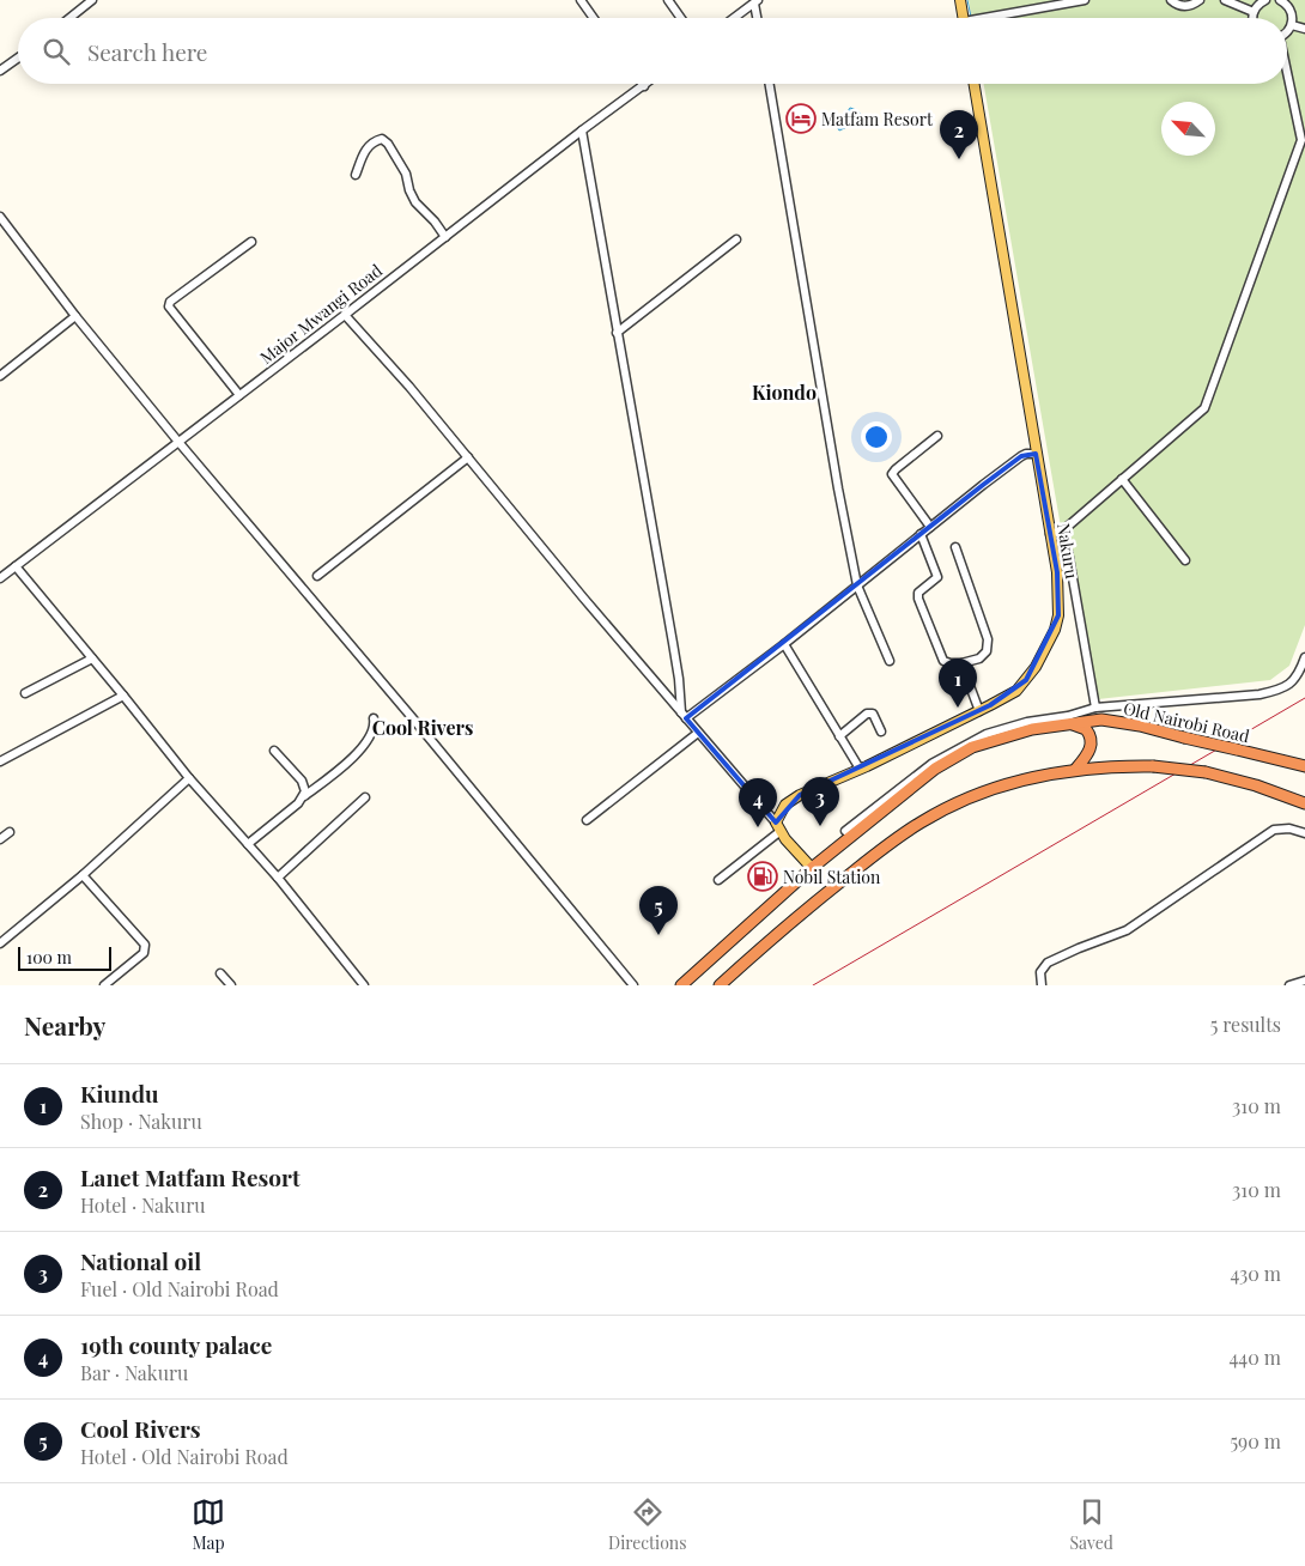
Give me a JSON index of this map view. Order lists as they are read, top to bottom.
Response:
{
  "streets": {
    "highway": ["Old Nairobi Road"],
    "main road": ["Nakuru"],
    "street": ["Major Mwangi Road"]
  },
  "districts": ["Kiondo", "Cool Rivers"],
  "places": {
    "hotel": ["Matfam Resort"],
    "fuel station": ["Nobil Station"]
  },
  "scale_bar": "100 m",
  "north": "top left",
  "page": {
    "search": "Search here",
    "pins": [
      "2",
      "1",
      "3",
      "4",
      "5"
    ],
    "scale": "100 m",
    "heading": ["Nearby", "5 results"],
    "list": [
      {
        "mark": "1",
        "name": "Kiundu",
        "note": "Shop · Nakuru",
        "value": "310 m"
      },
      {
        "mark": "2",
        "name": "Lanet Matfam Resort",
        "note": "Hotel · Nakuru",
        "value": "310 m"
      },
      {
        "mark": "3",
        "name": "National oil",
        "note": "Fuel · Old Nairobi Road",
        "value": "430 m"
      },
      {
        "mark": "4",
        "name": "19th county palace",
        "note": "Bar · Nakuru",
        "value": "440 m"
      },
      {
        "mark": "5",
        "name": "Cool Rivers",
        "note": "Hotel · Old Nairobi Road",
        "value": "590 m"
      }
    ],
    "nav": ["Map", "Directions", "Saved"]
  }
}
